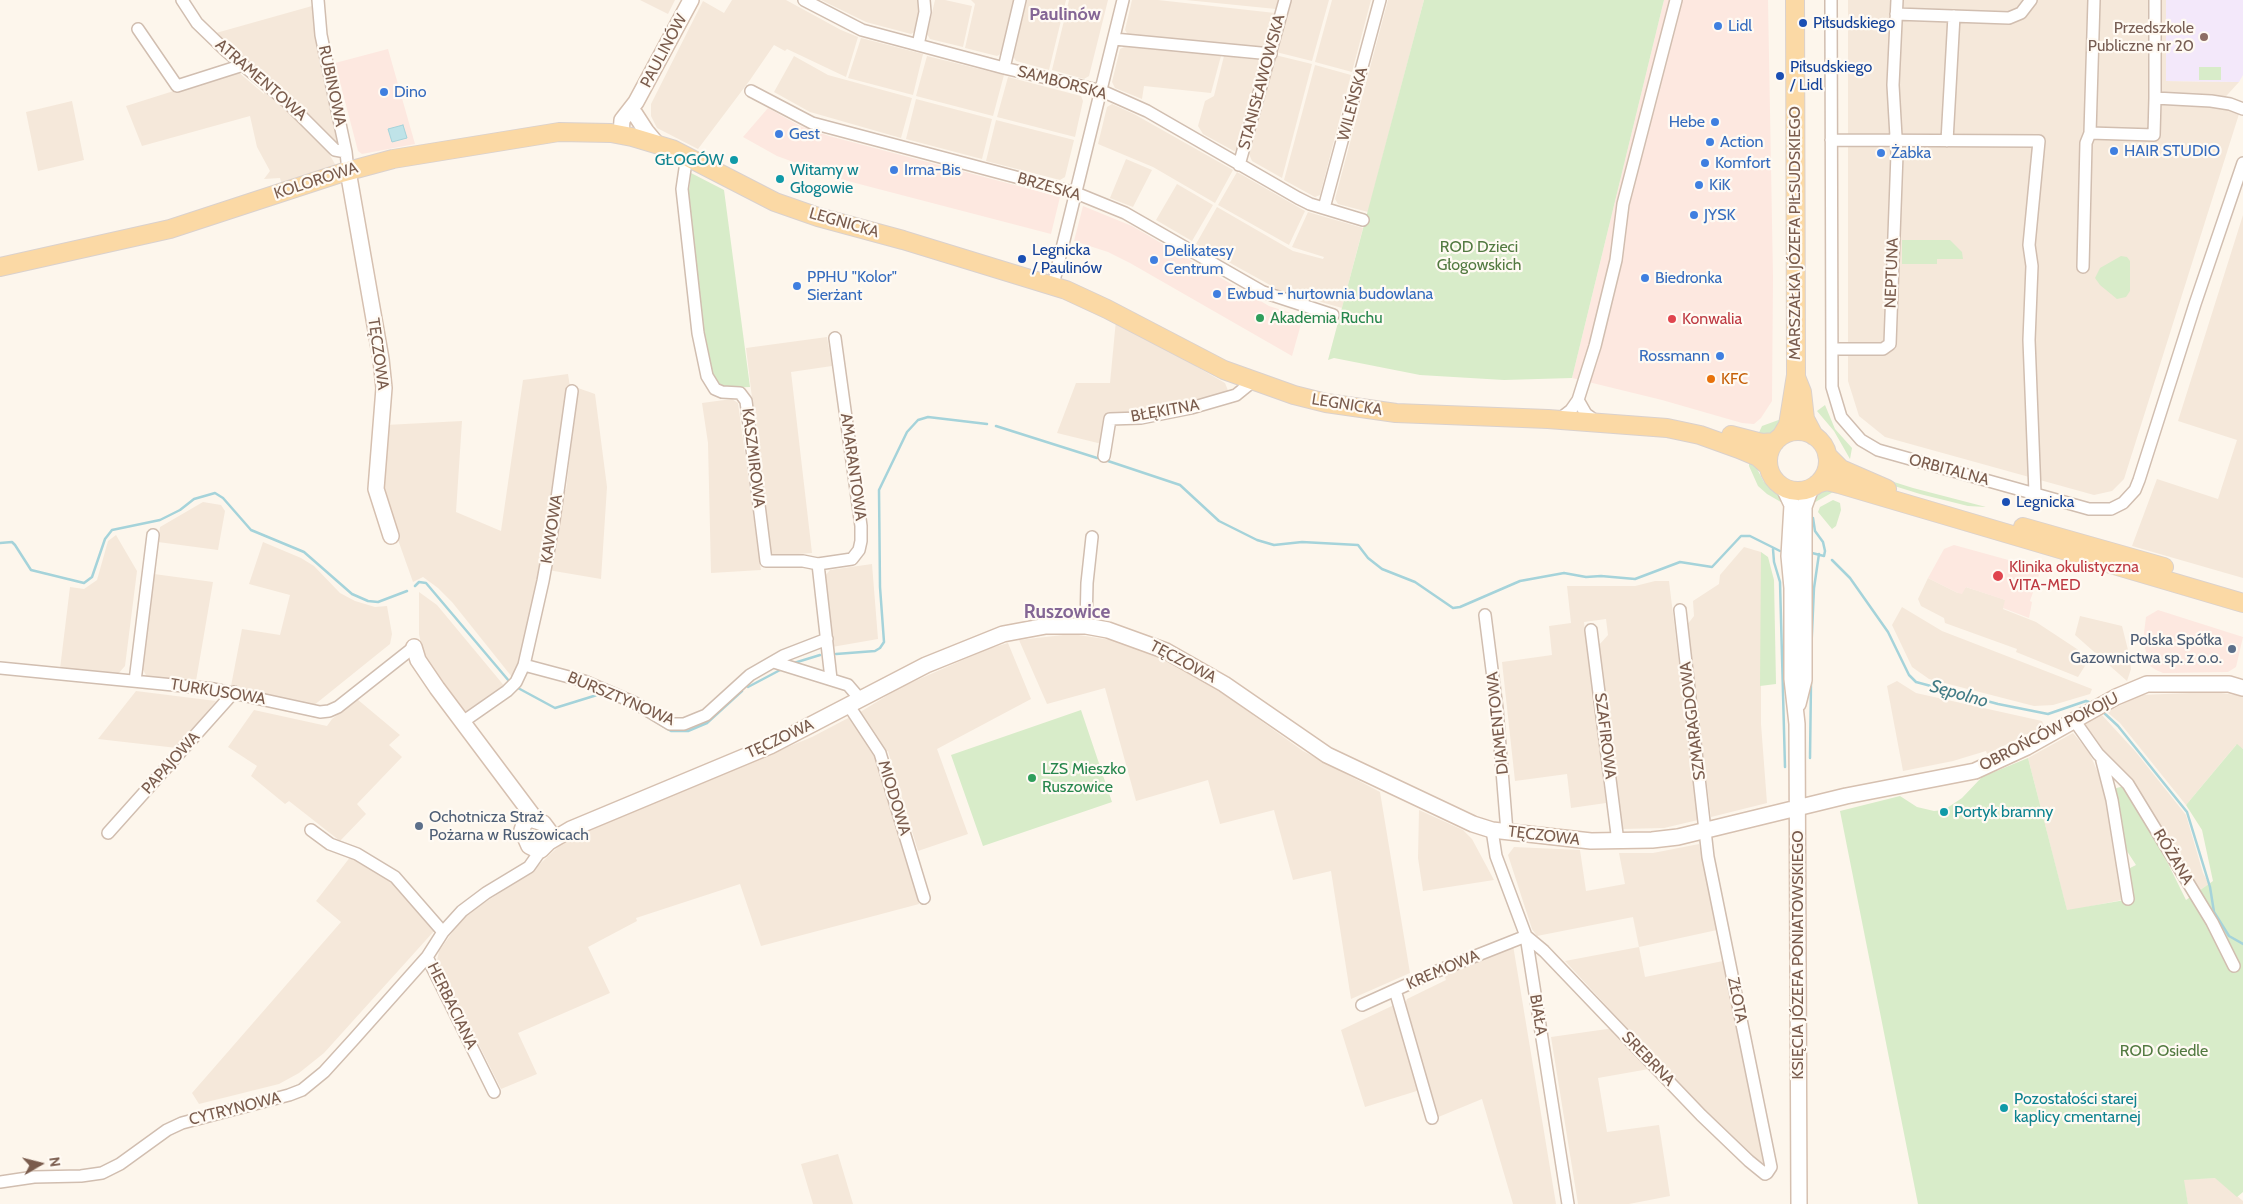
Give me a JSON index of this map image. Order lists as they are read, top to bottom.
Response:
{
  "streets": {
    "main road": ["KOLOROWA", "LEGNICKA", "MARSZAŁKA JÓZEFA PIŁSUDSKIEGO"],
    "street": [
      "PAULINÓW",
      "ATRAMENTOWA",
      "STANISŁAWOWSKA",
      "SAMBORSKA",
      "RUBINOWA",
      "WILEŃSKA",
      "BRZESKA",
      "NEPTUNA",
      "TĘCZOWA",
      "BŁĘKITNA",
      "KASZMIROWA",
      "AMARANTOWA",
      "ORBITALNA",
      "KAWOWA",
      "TURKUSOWA",
      "BURSZTYNOWA",
      "SZMARAGDOWA",
      "DIAMENTOWA",
      "OBROŃCÓW POKOJU",
      "SZAFIROWA",
      "PAPAJOWA",
      "MIODOWA",
      "RÓŻANA",
      "KSIĘCIA JÓZEFA PONIATOWSKIEGO",
      "KREMOWA",
      "ZŁOTA",
      "HERBACIANA",
      "BIAŁA",
      "SREBRNA",
      "CYTRYNOWA"
    ]
  },
  "crossings": [
    ["PAULINÓW", "KOLOROWA"],
    ["PAULINÓW", "LEGNICKA"],
    ["ATRAMENTOWA", "RUBINOWA"],
    ["STANISŁAWOWSKA", "SAMBORSKA"],
    ["SAMBORSKA", "WILEŃSKA"],
    ["RUBINOWA", "KOLOROWA"],
    ["RUBINOWA", "TĘCZOWA"],
    ["KOLOROWA", "LEGNICKA"],
    ["KOLOROWA", "TĘCZOWA"],
    ["LEGNICKA", "MARSZAŁKA JÓZEFA PIŁSUDSKIEGO"],
    ["LEGNICKA", "BŁĘKITNA"],
    ["LEGNICKA", "KASZMIROWA"],
    ["LEGNICKA", "KSIĘCIA JÓZEFA PONIATOWSKIEGO"],
    ["MARSZAŁKA JÓZEFA PIŁSUDSKIEGO", "KSIĘCIA JÓZEFA PONIATOWSKIEGO"],
    ["NEPTUNA", "ORBITALNA"],
    ["TĘCZOWA", "SZMARAGDOWA"],
    ["TĘCZOWA", "DIAMENTOWA"],
    ["TĘCZOWA", "OBROŃCÓW POKOJU"],
    ["TĘCZOWA", "SZAFIROWA"],
    ["TĘCZOWA", "MIODOWA"],
    ["TĘCZOWA", "KSIĘCIA JÓZEFA PONIATOWSKIEGO"],
    ["TĘCZOWA", "ZŁOTA"],
    ["TĘCZOWA", "HERBACIANA"],
    ["TĘCZOWA", "BIAŁA"],
    ["KASZMIROWA", "AMARANTOWA"],
    ["KAWOWA", "BURSZTYNOWA"],
    ["TURKUSOWA", "PAPAJOWA"],
    ["SZMARAGDOWA", "ZŁOTA"],
    ["DIAMENTOWA", "BIAŁA"],
    ["OBROŃCÓW POKOJU", "RÓŻANA"],
    ["OBROŃCÓW POKOJU", "KSIĘCIA JÓZEFA PONIATOWSKIEGO"],
    ["KREMOWA", "BIAŁA"],
    ["KREMOWA", "SREBRNA"],
    ["ZŁOTA", "SREBRNA"],
    ["HERBACIANA", "CYTRYNOWA"],
    ["BIAŁA", "SREBRNA"]
  ],
  "districts": ["Paulinów", "Ruszowice"],
  "water": ["Sępolno"],
  "parks": ["ROD Dzieci Głogowskich", "ROD Osiedle"],
  "places": [
    "Piłsudskiego",
    "Lidl",
    "Przedszkole Publiczne nr 20",
    "Piłsudskiego / Lidl",
    "Dino",
    "Hebe",
    "Gest",
    "Action",
    "HAIR STUDIO",
    "Żabka",
    "GŁOGÓW",
    "Komfort",
    "Irma-Bis",
    "Witamy w Głogowie",
    "KiK",
    "JYSK",
    "Legnicka / Paulinów",
    "Delikatesy Centrum",
    "Biedronka",
    "PPHU \"Kolor\" Sierżant",
    "Ewbud - hurtownia budowlana",
    "Akademia Ruchu",
    "Konwalia",
    "Rossmann",
    "KFC",
    "Legnicka",
    "Klinika okulistyczna VITA-MED",
    "Polska Spółka Gazownictwa sp. z o.o.",
    "LZS Mieszko Ruszowice",
    "Portyk bramny",
    "Ochotnicza Straż Pożarna w Ruszowicach",
    "Pozostałości starej kaplicy cmentarnej"
  ],
  "north": "right"
}
